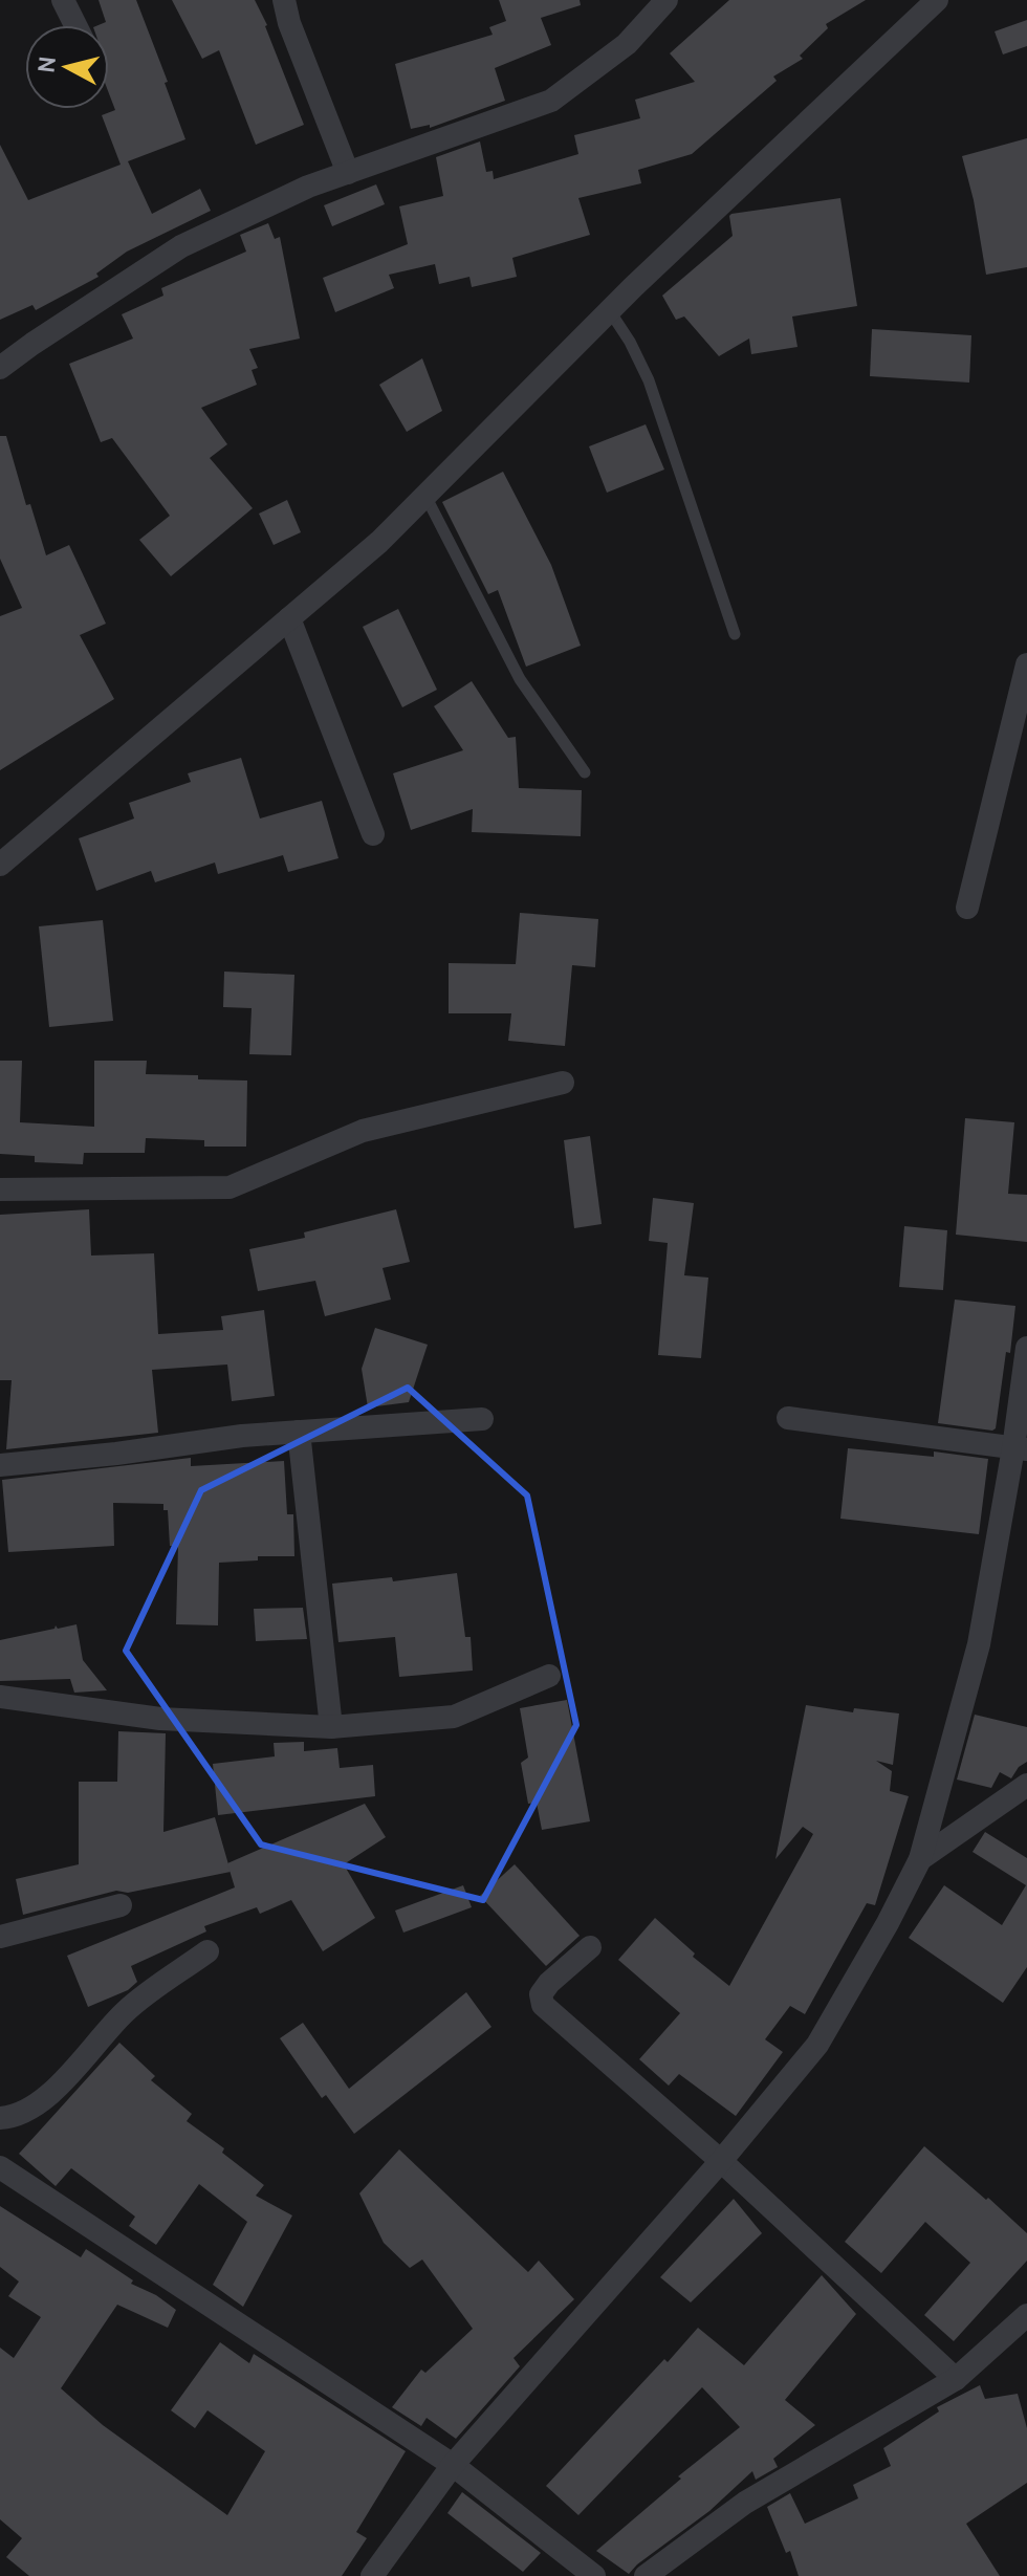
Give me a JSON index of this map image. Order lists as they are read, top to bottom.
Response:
{
  "north": "left"
}
